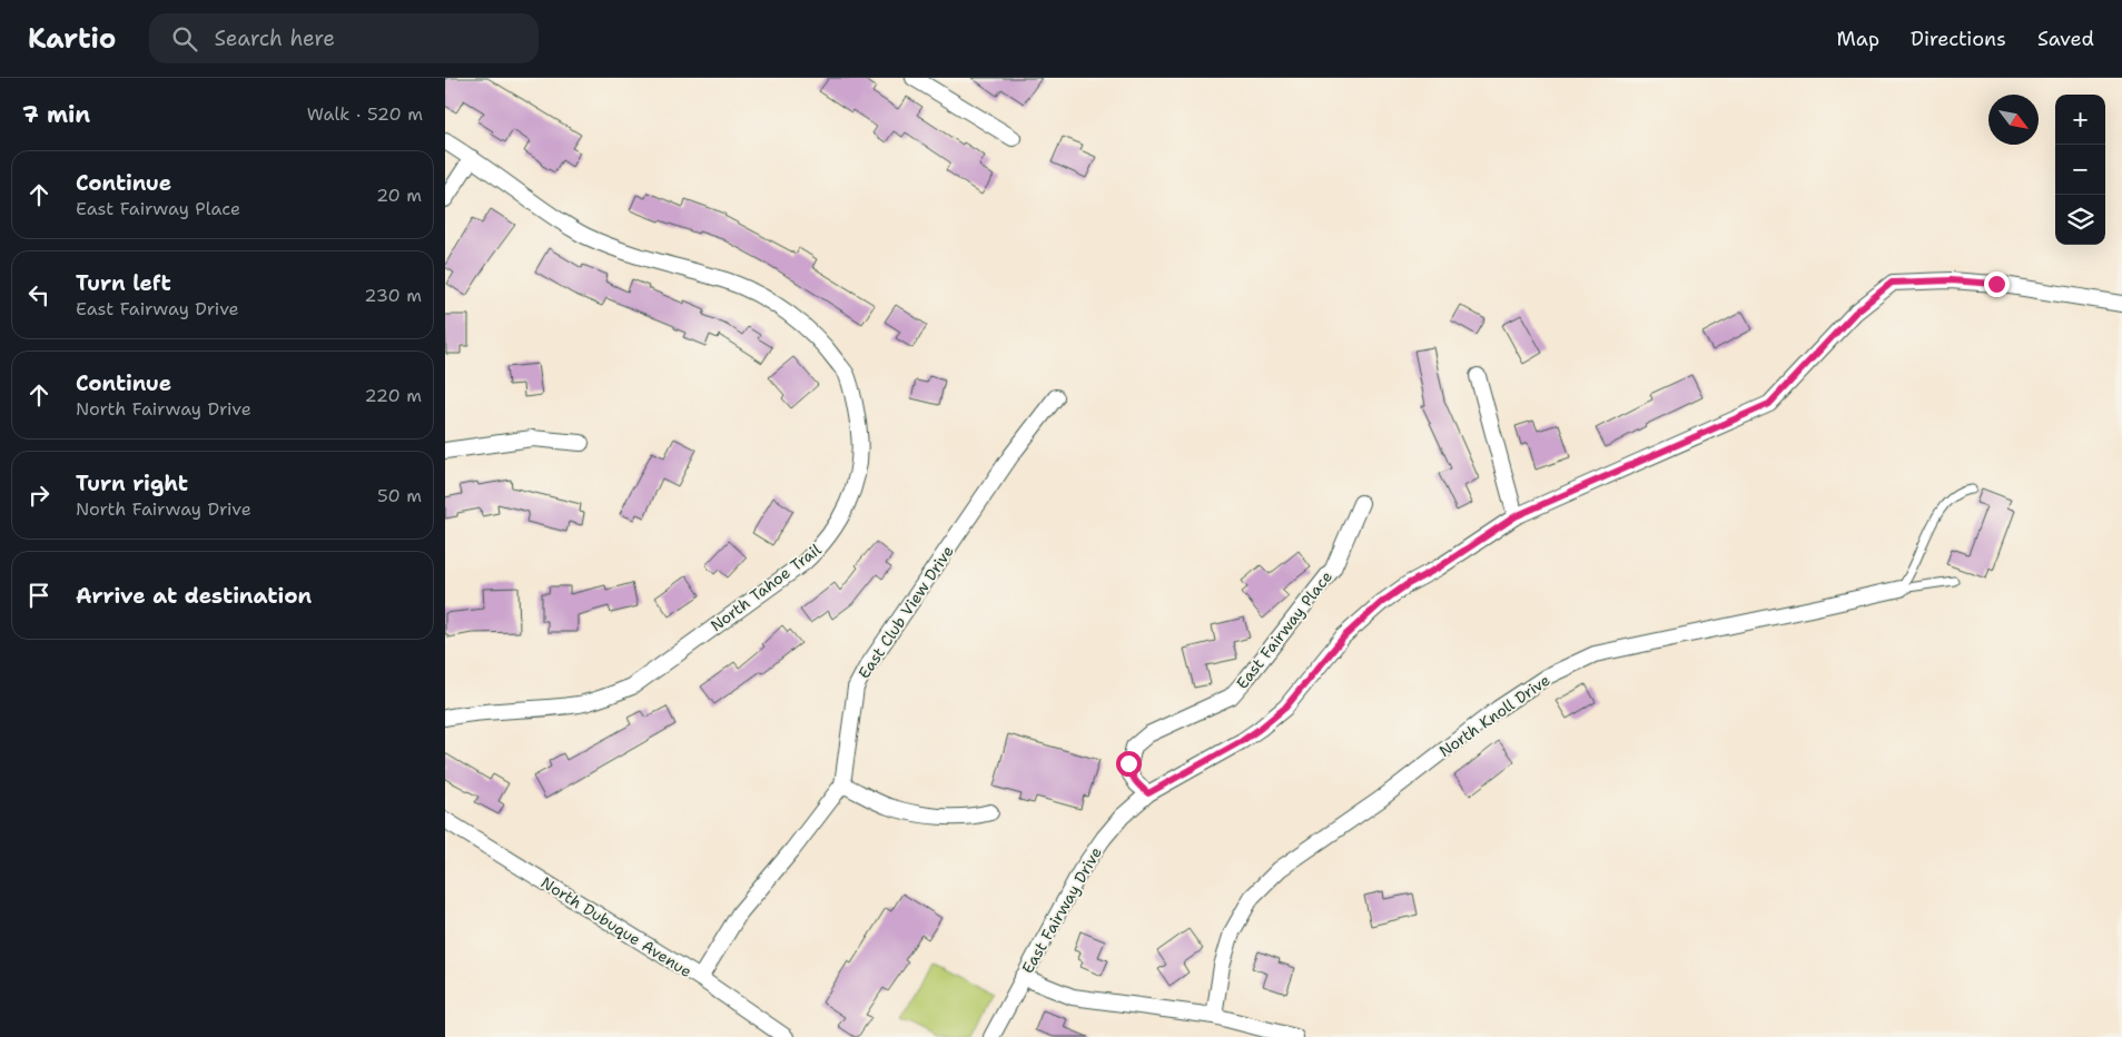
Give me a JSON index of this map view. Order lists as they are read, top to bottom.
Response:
{
  "streets": {
    "street": [
      "North Tahoe Trail",
      "East Club View Drive",
      "East Fairway Place",
      "North Knoll Drive",
      "East Fairway Drive",
      "North Dubuque Avenue"
    ]
  },
  "crossings": [
    ["East Club View Drive", "North Dubuque Avenue"],
    ["East Fairway Place", "East Fairway Drive"]
  ],
  "north": "bottom right",
  "page": {
    "header": "Kartio",
    "search": "Search here",
    "nav": ["Map", "Directions", "Saved"],
    "heading": ["7 min", "Walk · 520 m"],
    "map_buttons": ["+", "−"],
    "list": [
      ["Continue", "East Fairway Place", "20 m"],
      ["Turn left", "East Fairway Drive", "230 m"],
      ["Continue", "North Fairway Drive", "220 m"],
      ["Turn right", "North Fairway Drive", "50 m"],
      "Arrive at destination"
    ]
  }
}
